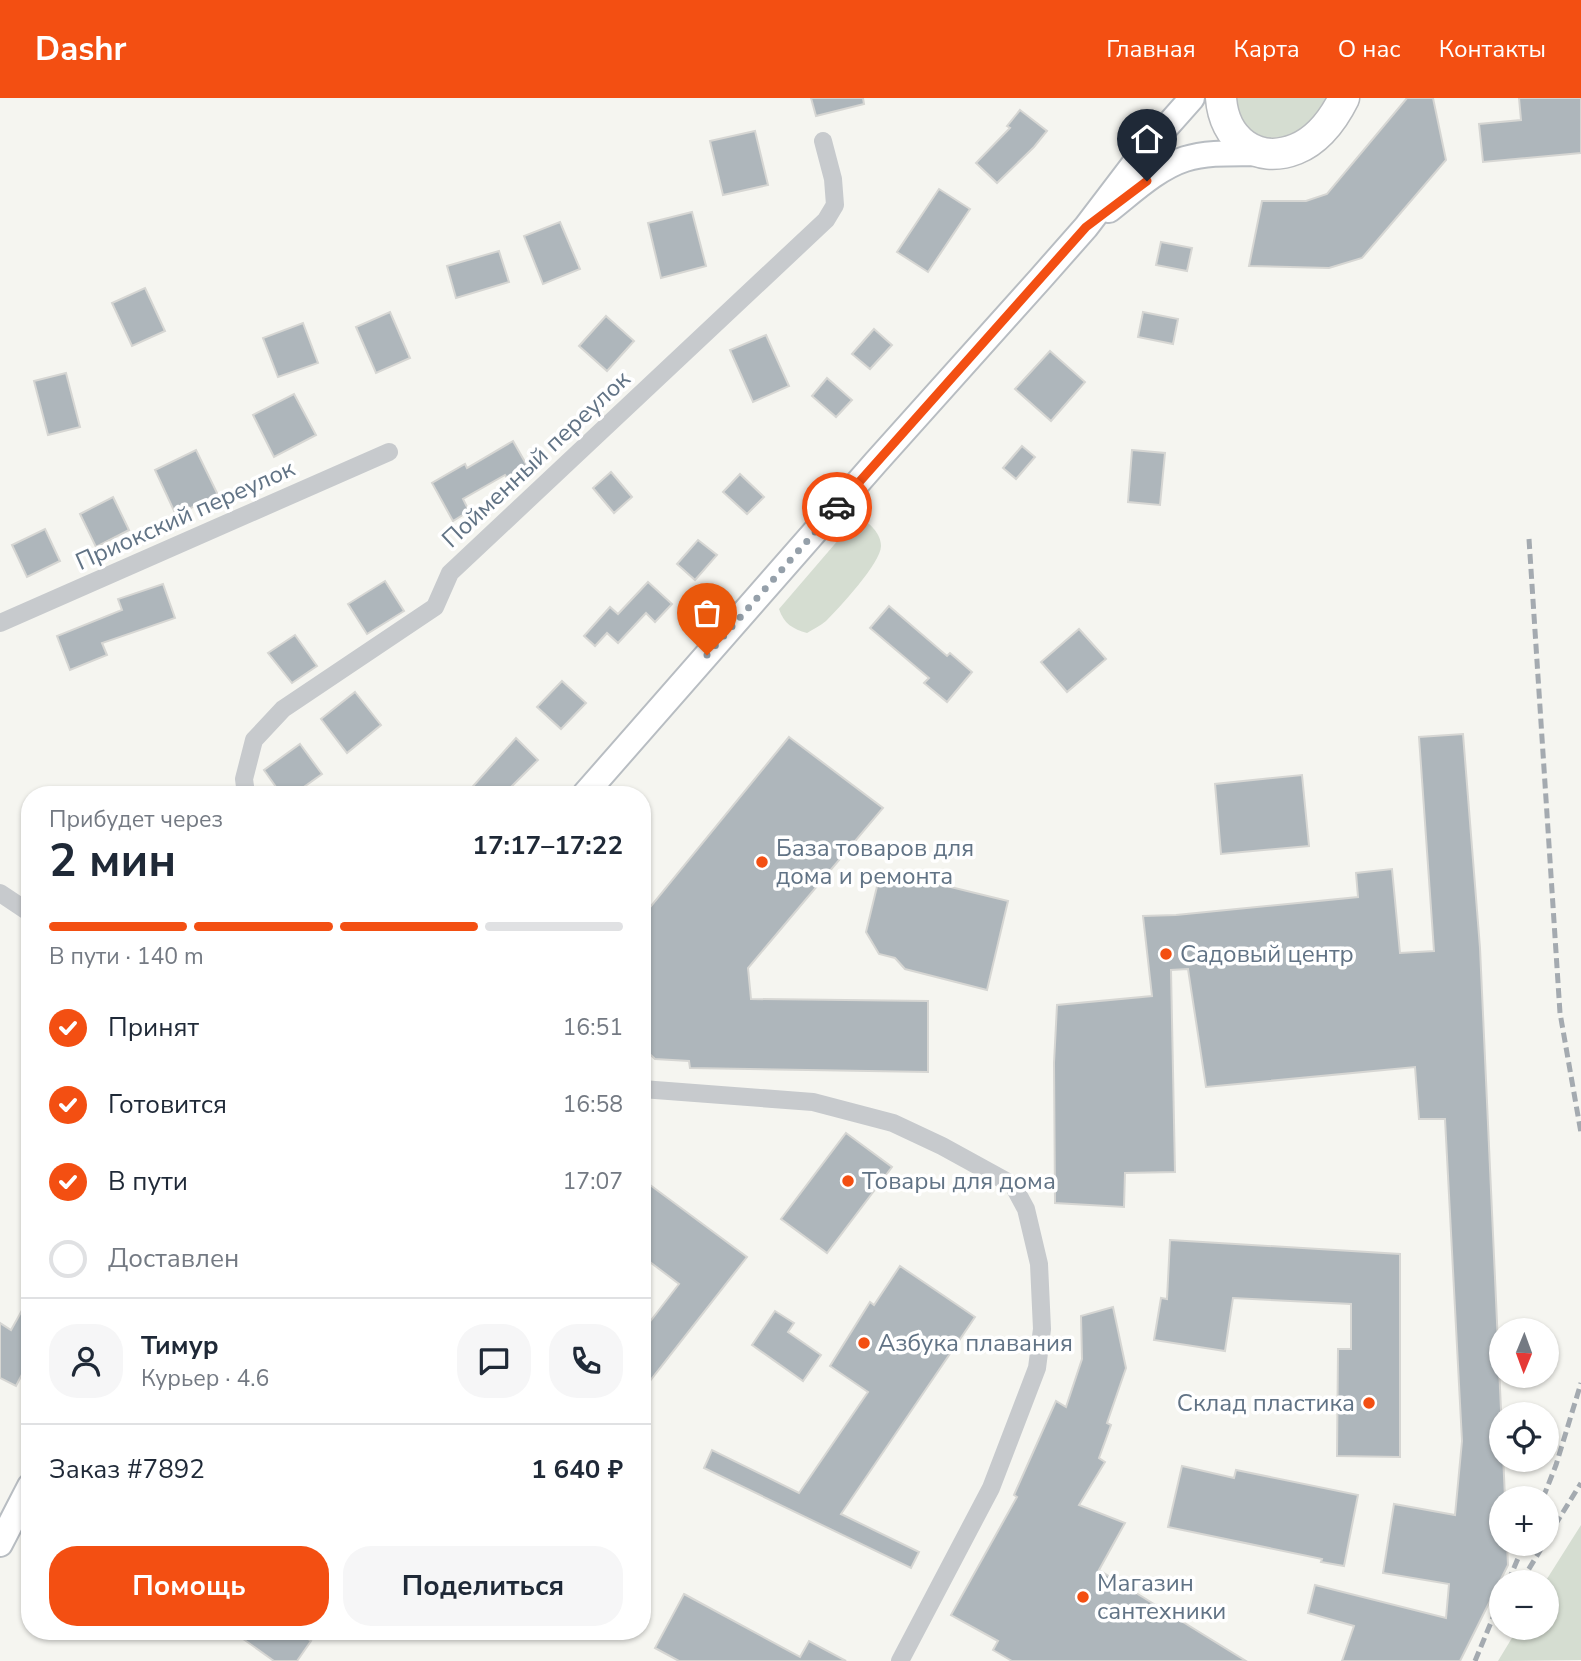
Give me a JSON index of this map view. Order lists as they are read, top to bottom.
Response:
{
  "streets": {
    "street": ["Пойменный переулок", "Приокский переулок"]
  },
  "places": [
    "База товаров для дома и ремонта",
    "Садовый центр",
    "Товары для дома",
    "Азбука плавания",
    "Склад пластика",
    "Магазин сантехники"
  ],
  "north": "bottom",
  "page": {
    "header": "Dashr",
    "nav": [
      "Главная",
      "Карта",
      "О нас",
      "Контакты"
    ],
    "heading": ["2 мин", "Прибудет через", "17:17–17:22"],
    "panel": [
      "Тимур",
      "Курьер · 4.6",
      "Заказ #7892",
      "1 640 ₽"
    ],
    "bar": "В пути · 140 m",
    "list": [
      ["Принят", "16:51"],
      ["Готовится", "16:58"],
      ["В пути", "17:07"],
      "Доставлен"
    ],
    "map_buttons": ["+", "−"],
    "buttons": ["Помощь", "Поделиться"]
  }
}
